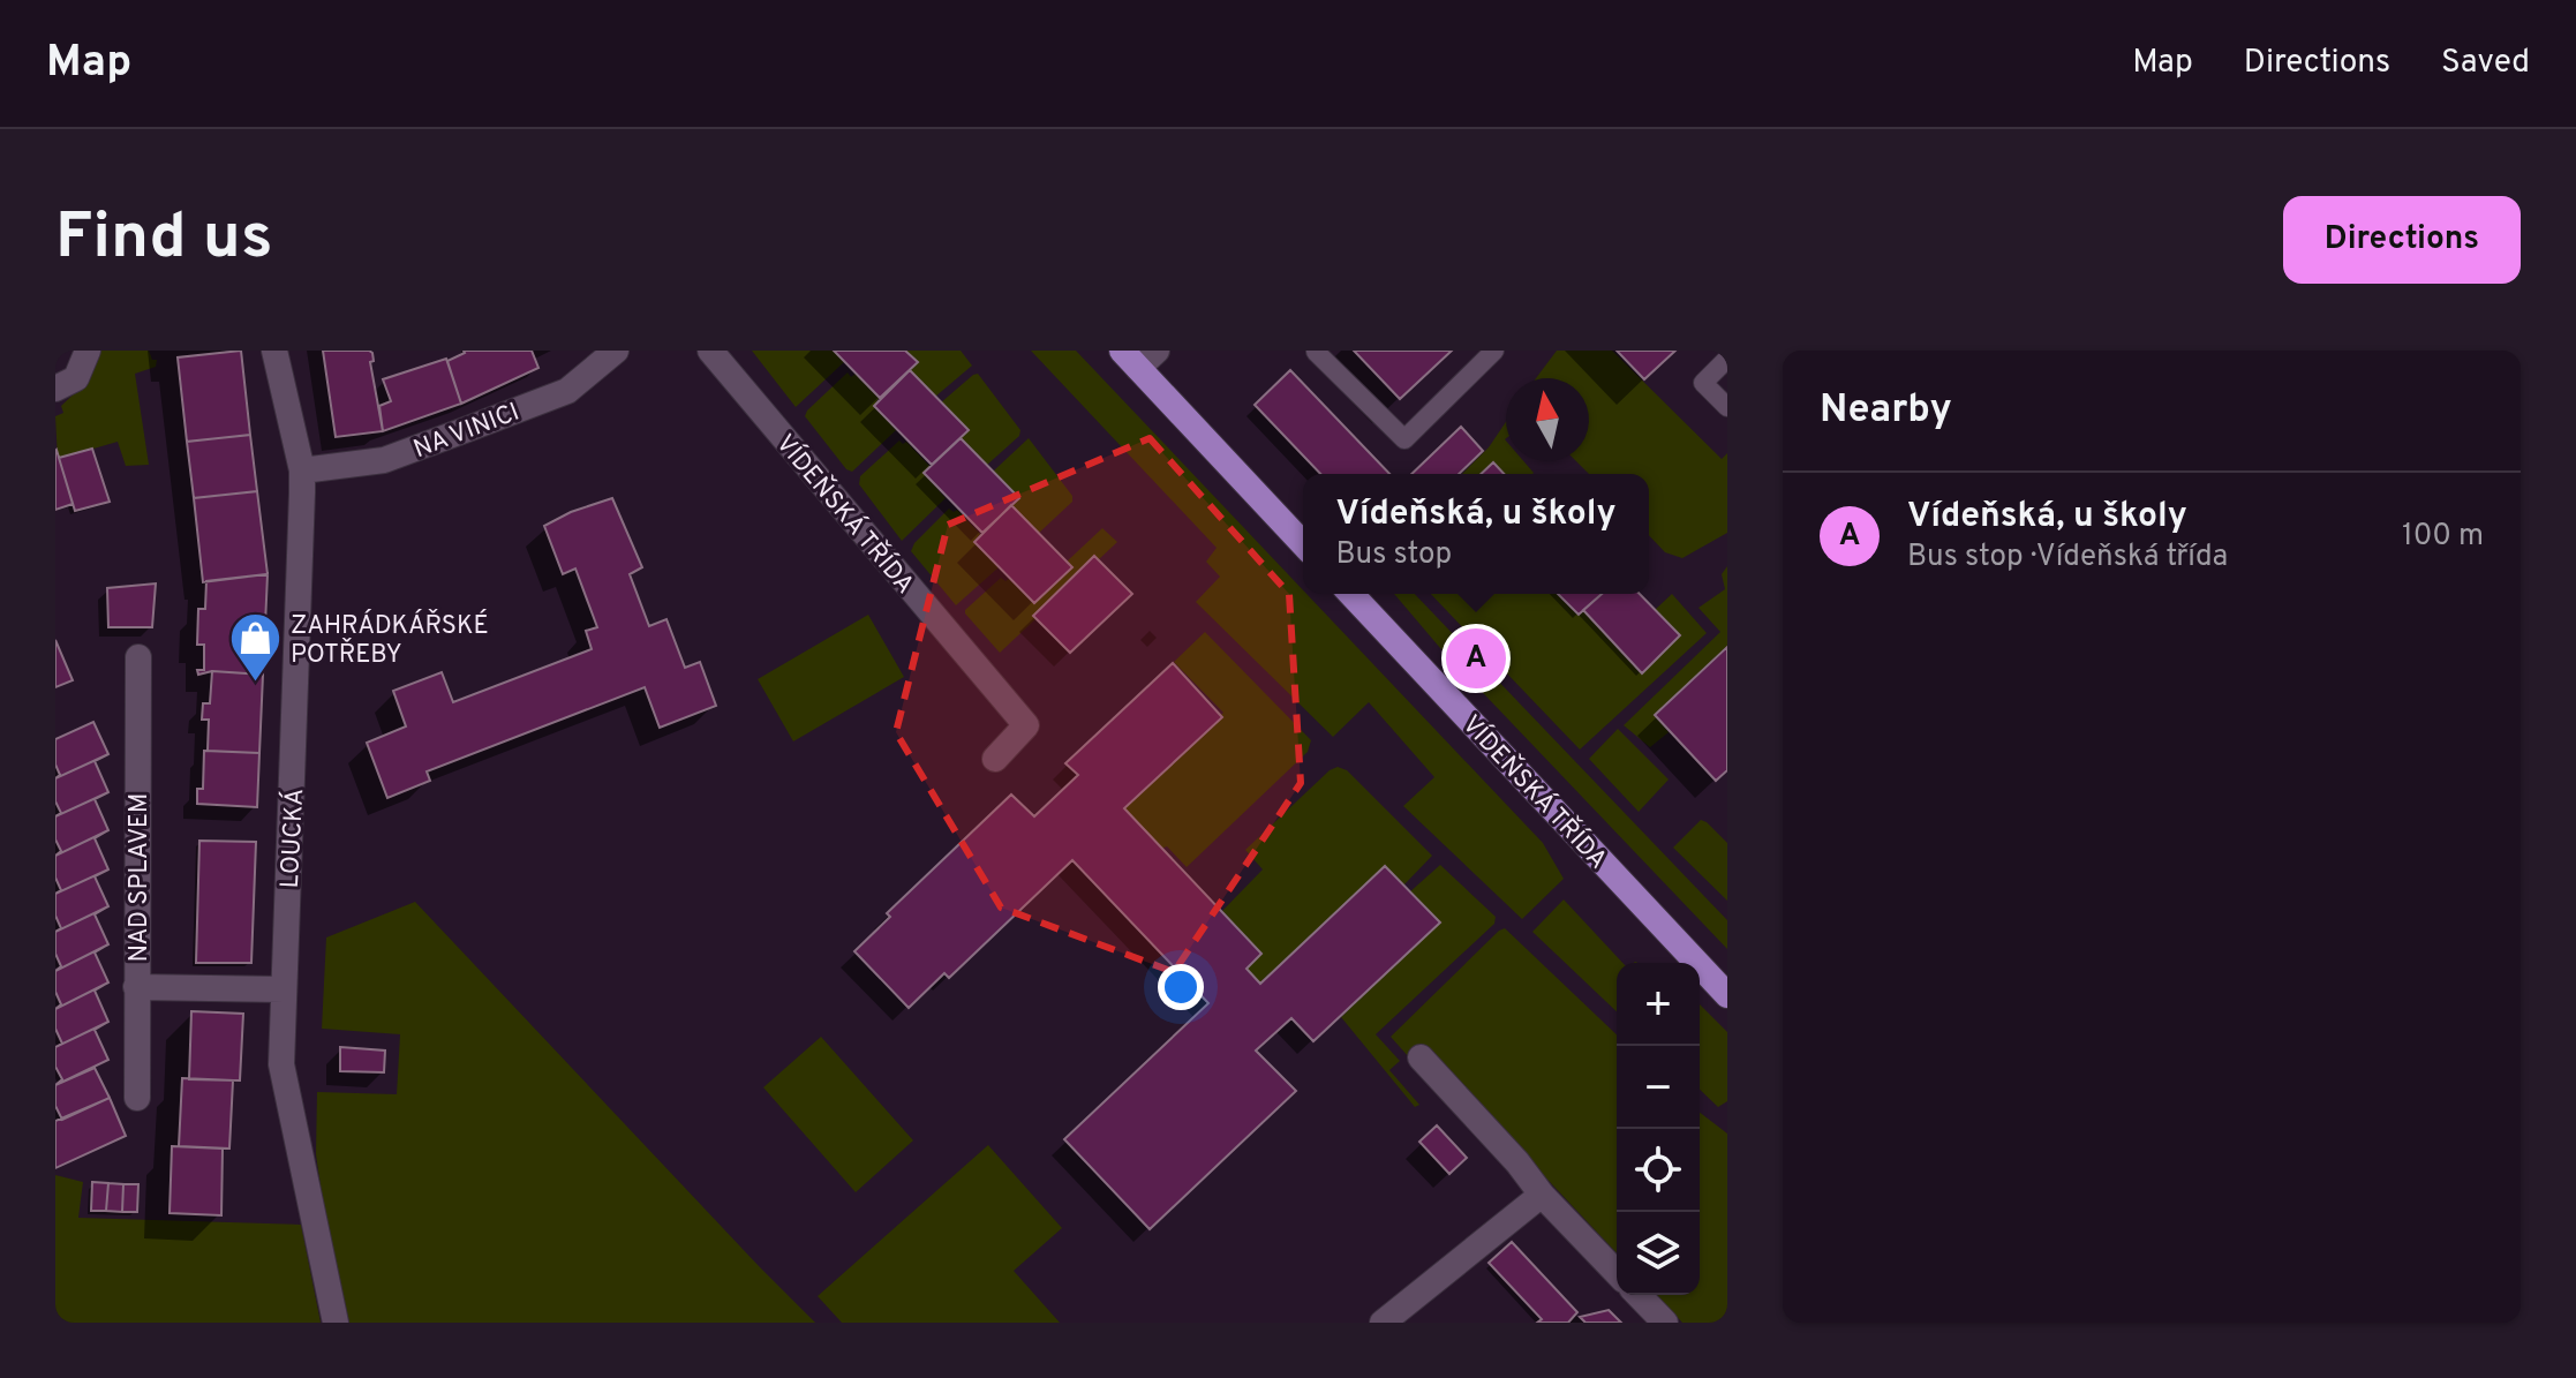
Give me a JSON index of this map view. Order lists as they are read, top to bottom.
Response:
{
  "streets": {
    "main road": ["VÍDEŇSKÁ TŘÍDA"],
    "street": ["NA VINICI", "LOUCKÁ", "NAD SPLAVEM"]
  },
  "crossings": [
    ["NA VINICI", "LOUCKÁ"]
  ],
  "places": {
    "shop": ["ZAHRÁDKÁŘSKÉ POTŘEBY"]
  },
  "north": "top",
  "page": {
    "header": "Map",
    "nav": ["Map", "Directions", "Saved"],
    "buttons": "Directions",
    "title": "Find us",
    "heading": "Nearby",
    "list": [
      {
        "mark": "A",
        "name": "Vídeňská, u školy",
        "note": "Bus stop · Vídeňská třída",
        "value": "100 m"
      }
    ],
    "popup": ["Vídeňská, u školy", "Bus stop"],
    "pins": "A",
    "map_buttons": ["+", "−"]
  }
}
